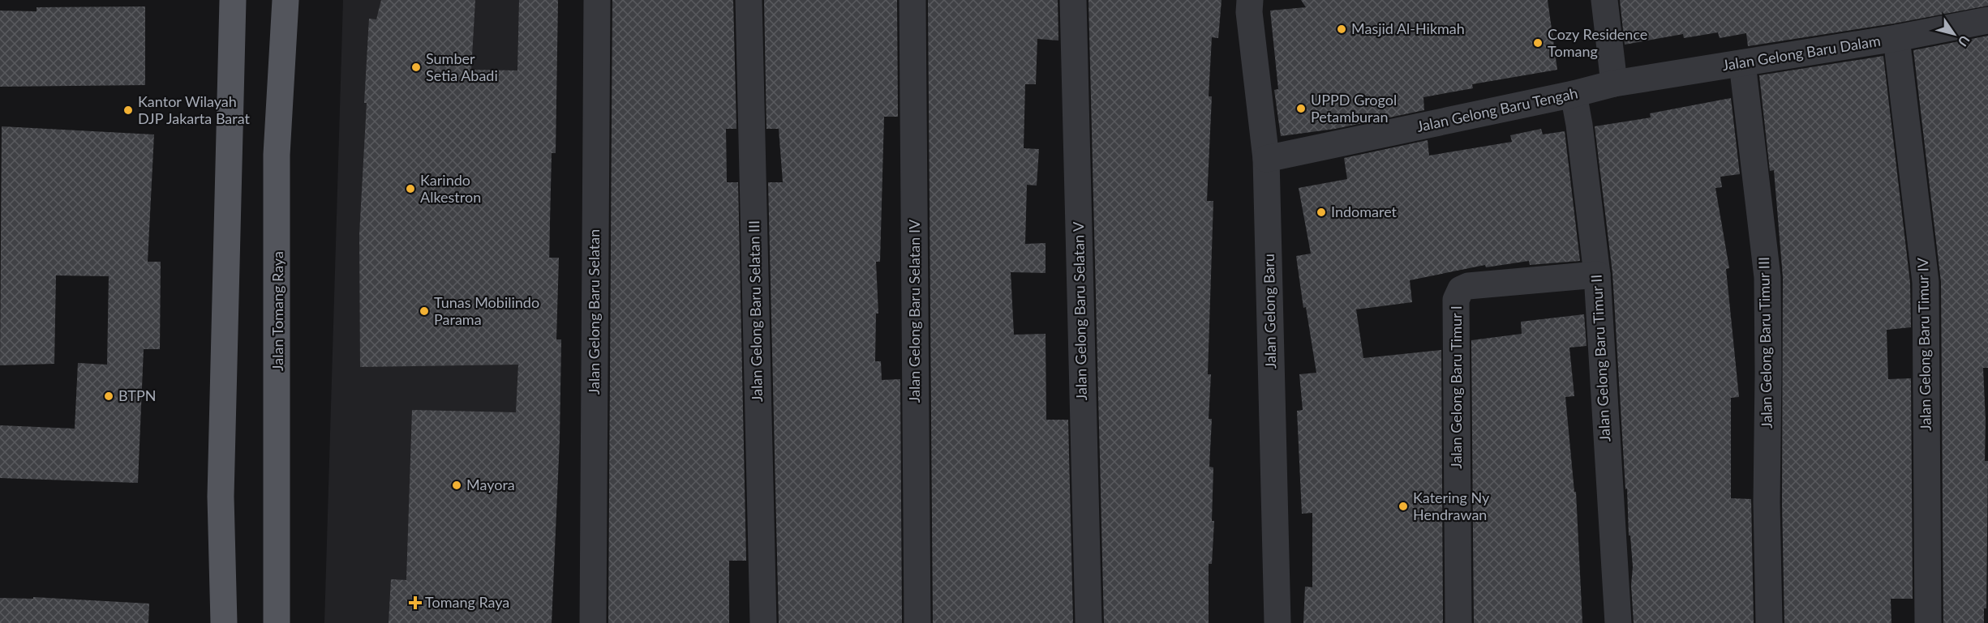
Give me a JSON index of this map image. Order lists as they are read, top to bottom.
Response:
{
  "streets": {
    "main road": ["Jalan Tomang Raya"],
    "street": [
      "Jalan Gelong Baru Dalam",
      "Jalan Gelong Baru Tengah",
      "Jalan Gelong Baru Selatan III",
      "Jalan Gelong Baru Selatan IV",
      "Jalan Gelong Baru Selatan V",
      "Jalan Gelong Baru",
      "Jalan Gelong Baru Selatan",
      "Jalan Gelong Baru Timur III",
      "Jalan Gelong Baru Timur IV",
      "Jalan Gelong Baru Timur II",
      "Jalan Gelong Baru Timur I"
    ]
  },
  "crossings": [
    ["Jalan Gelong Baru Dalam", "Jalan Gelong Baru Tengah"],
    ["Jalan Gelong Baru Dalam", "Jalan Gelong Baru Timur III"],
    ["Jalan Gelong Baru Dalam", "Jalan Gelong Baru Timur IV"],
    ["Jalan Gelong Baru Tengah", "Jalan Gelong Baru"],
    ["Jalan Gelong Baru Tengah", "Jalan Gelong Baru Timur II"],
    ["Jalan Gelong Baru Timur II", "Jalan Gelong Baru Timur I"]
  ],
  "places": {
    "other": [
      "Masjid Al-Hikmah",
      "Cozy Residence Tomang",
      "Sumber Setia Abadi",
      "UPPD Grogol Petamburan",
      "Kantor Wilayah DJP Jakarta Barat",
      "Karindo Alkestron",
      "Indomaret",
      "Tunas Mobilindo Parama",
      "BTPN",
      "Mayora",
      "Katering Ny Hendrawan"
    ],
    "health": ["Tomang Raya"]
  },
  "north": "bottom right"
}
